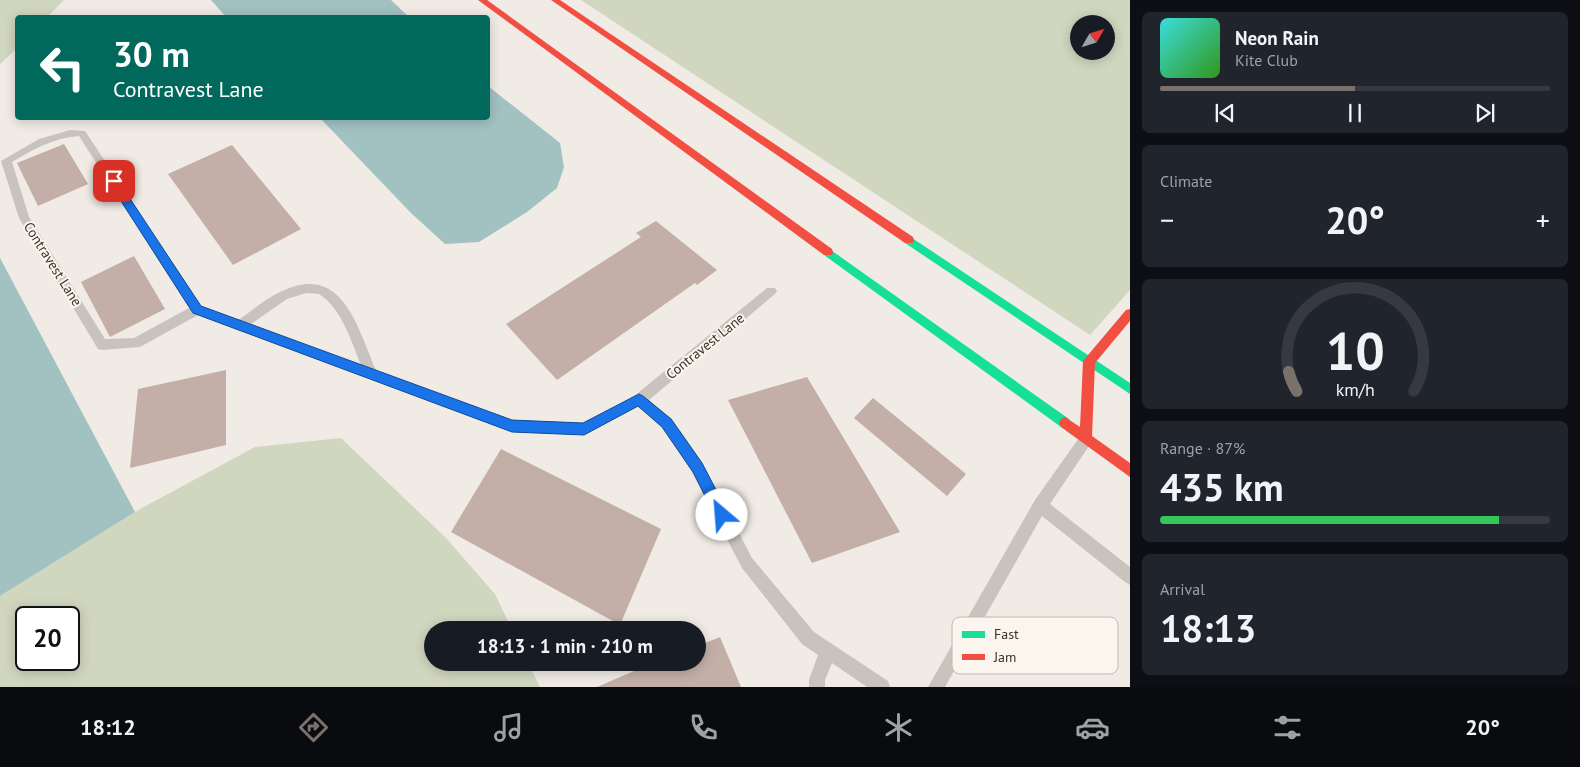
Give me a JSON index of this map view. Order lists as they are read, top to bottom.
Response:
{
  "streets": {
    "lane": ["Contravest Lane"]
  },
  "legend": ["Fast", "Jam"],
  "north": "top right",
  "page": {
    "turn": ["30 m", "Contravest Lane"],
    "song": ["Neon Rain", "Kite Club"],
    "tile": [
      "Climate",
      ["Range · 87%", "435 km"],
      ["Arrival", "18:13"]
    ],
    "heat": ["−", "20°", "+"],
    "limit": "20",
    "trip": "18:13 · 1 min · 210 m",
    "tabs": ["18:12", "20°"],
    "gauge": ["10", "km/h"]
  }
}
